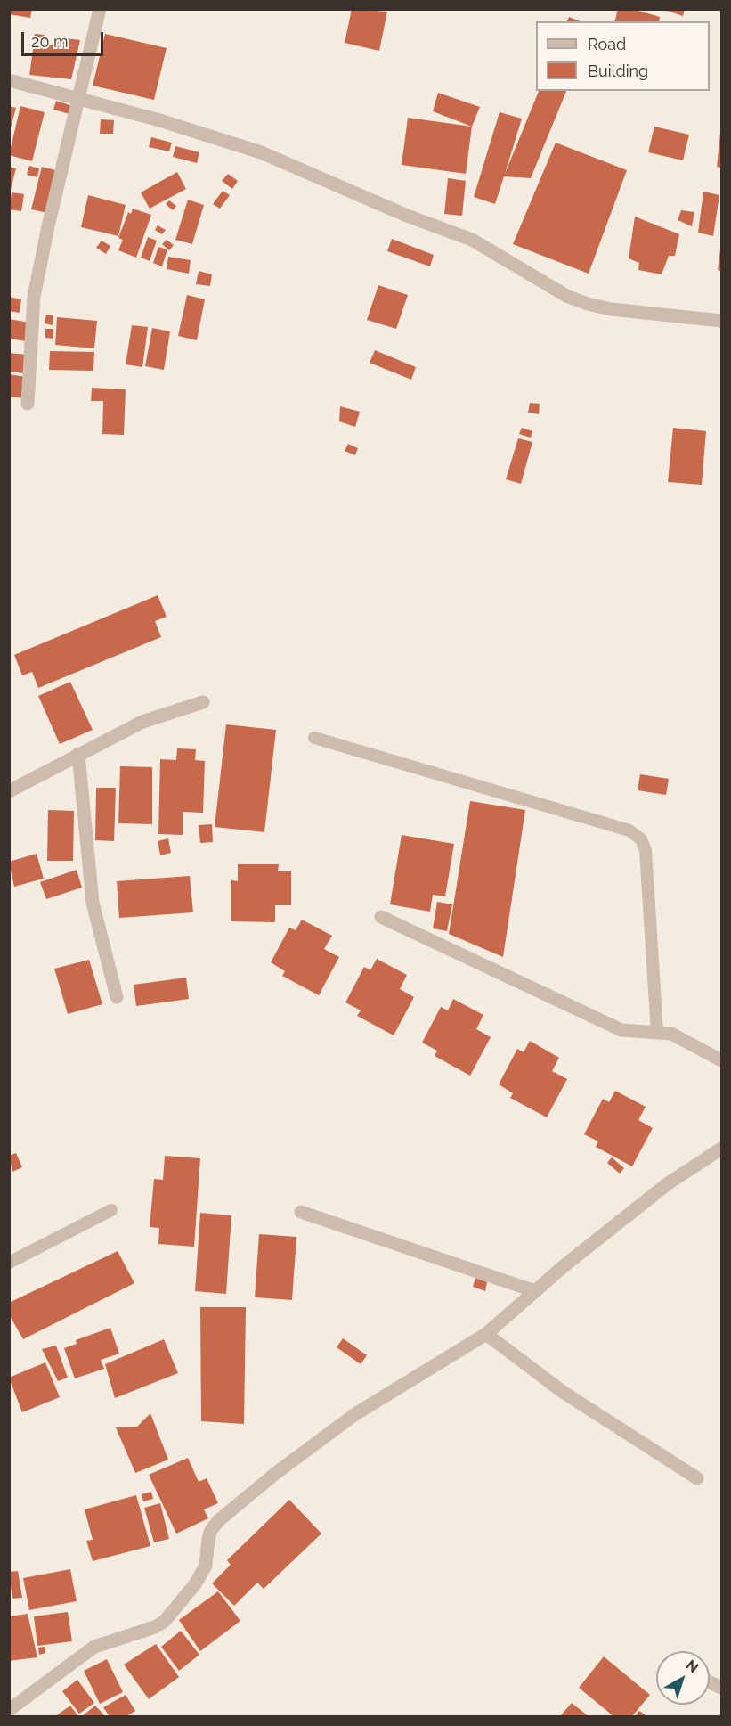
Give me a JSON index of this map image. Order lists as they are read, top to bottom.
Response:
{
  "legend": ["Road", "Building"],
  "scale_bar": "20 m",
  "north": "top right"
}
